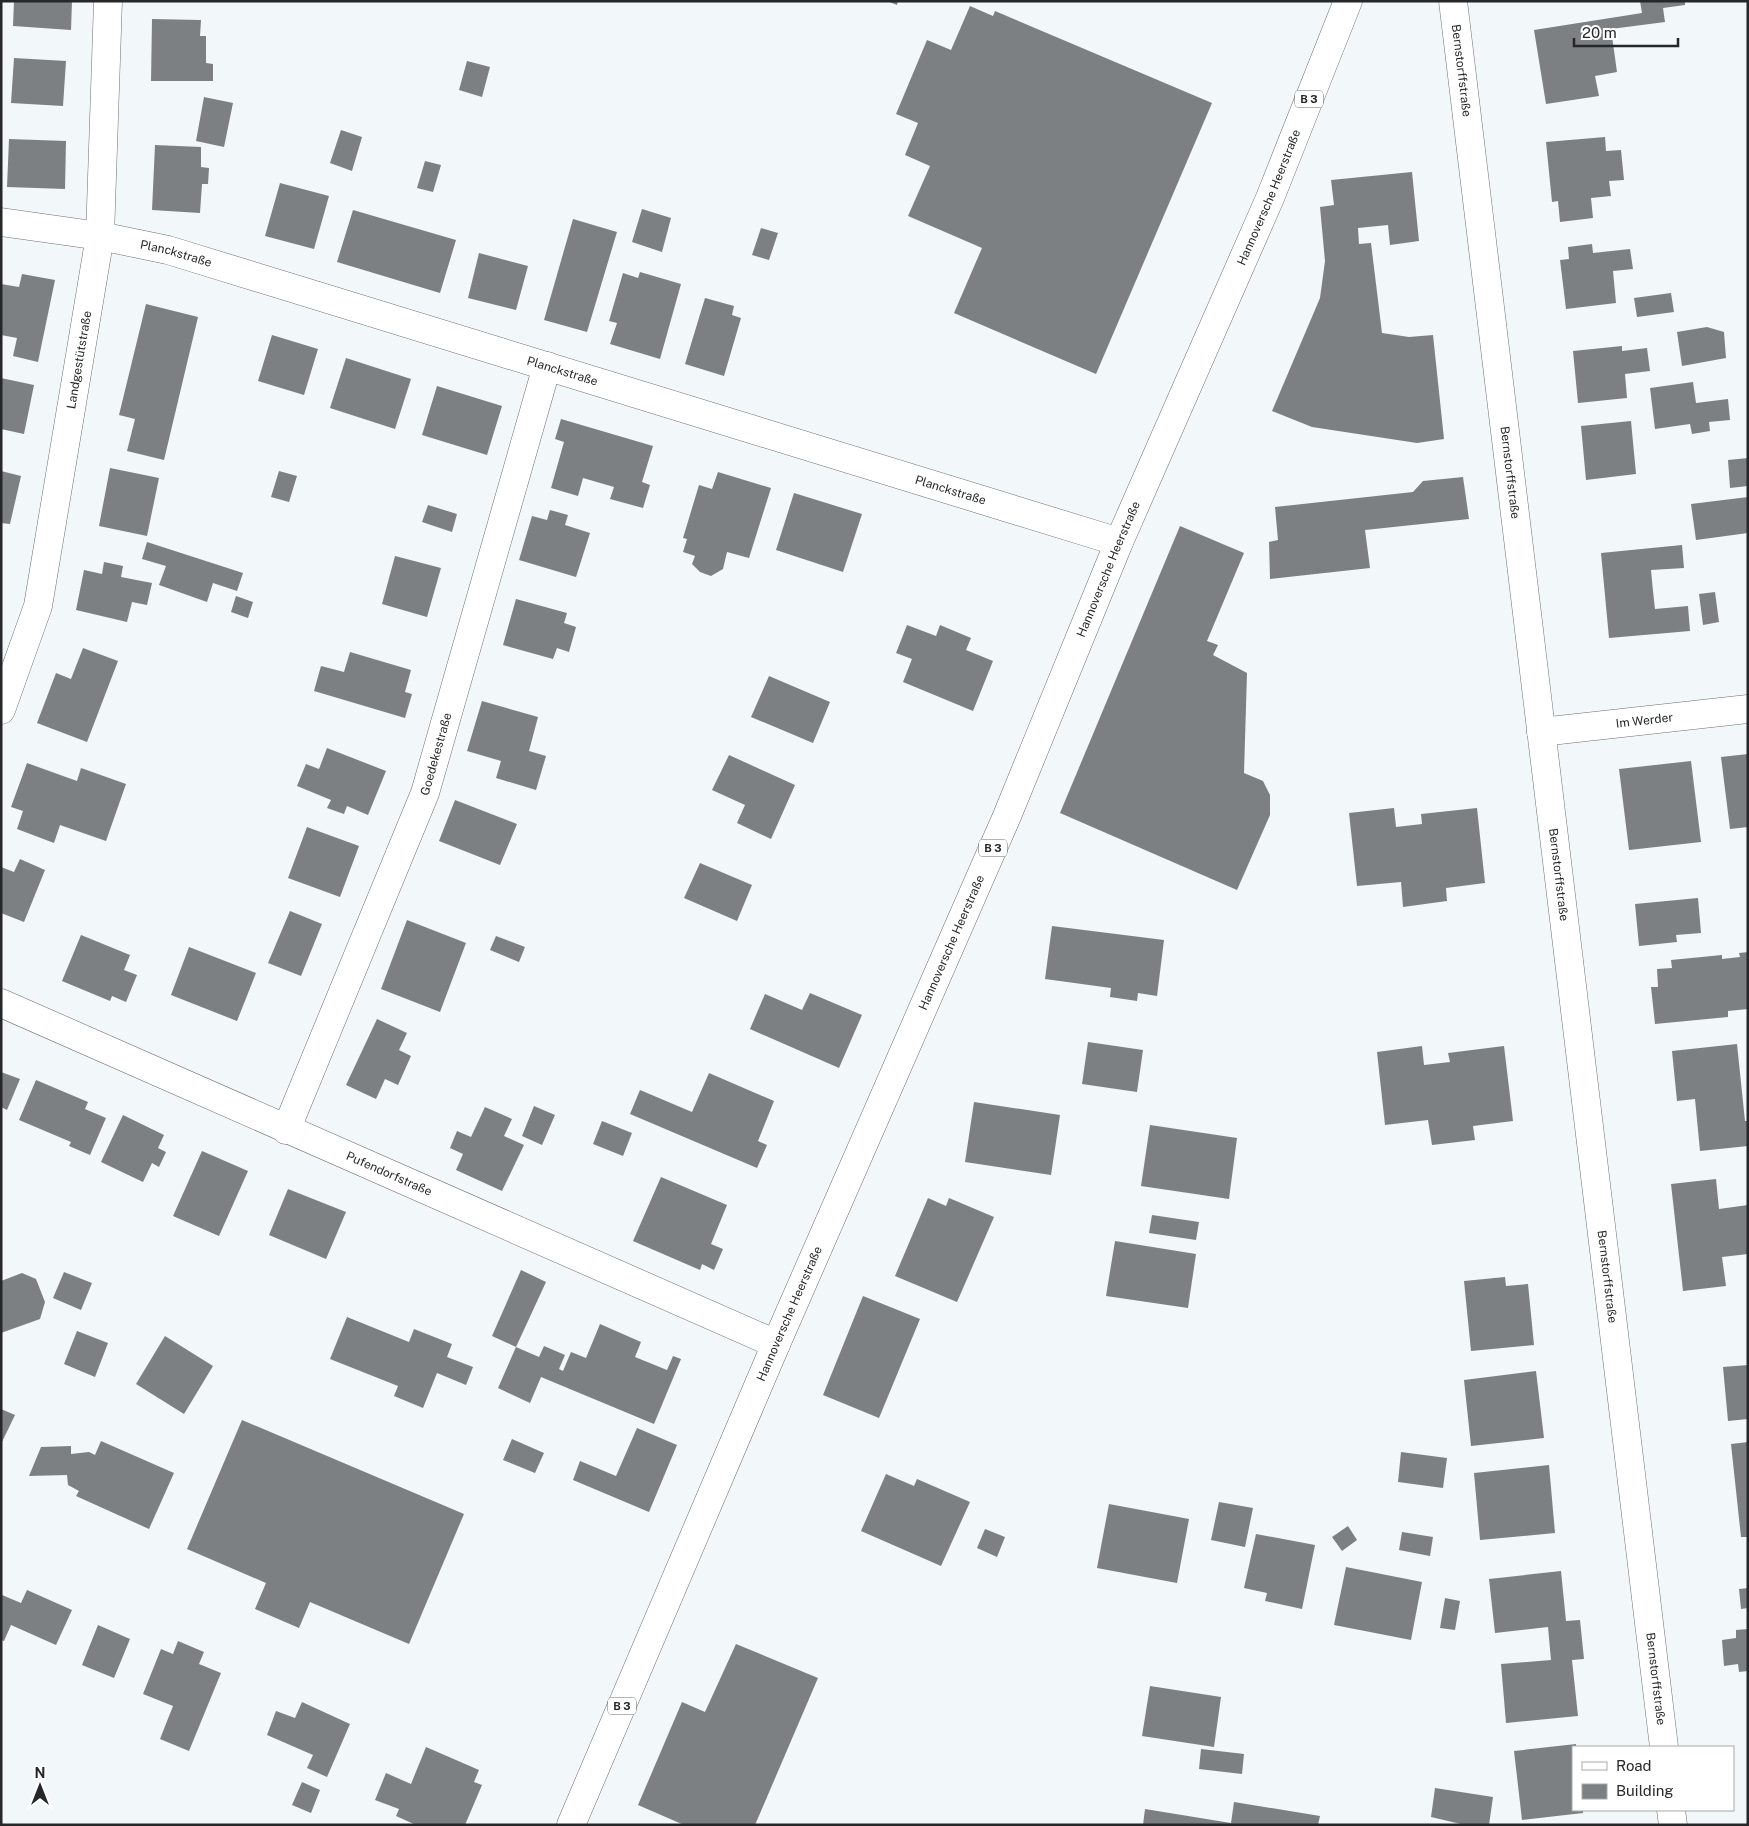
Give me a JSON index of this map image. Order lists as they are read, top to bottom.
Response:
{
  "streets": {
    "street": [
      "Bernstorffstraße",
      "B 3",
      "Hannoversche Heerstraße",
      "Planckstraße",
      "Landgestütstraße",
      "Im Werder",
      "Goedekestraße",
      "Pufendorfstraße"
    ]
  },
  "crossings": [
    ["Bernstorffstraße", "Im Werder"],
    ["Hannoversche Heerstraße", "Planckstraße"],
    ["Hannoversche Heerstraße", "Pufendorfstraße"],
    ["Planckstraße", "Landgestütstraße"],
    ["Planckstraße", "Goedekestraße"],
    ["Goedekestraße", "Pufendorfstraße"]
  ],
  "legend": ["Road", "Building"],
  "scale_bar": "20 m",
  "north": "top"
}
